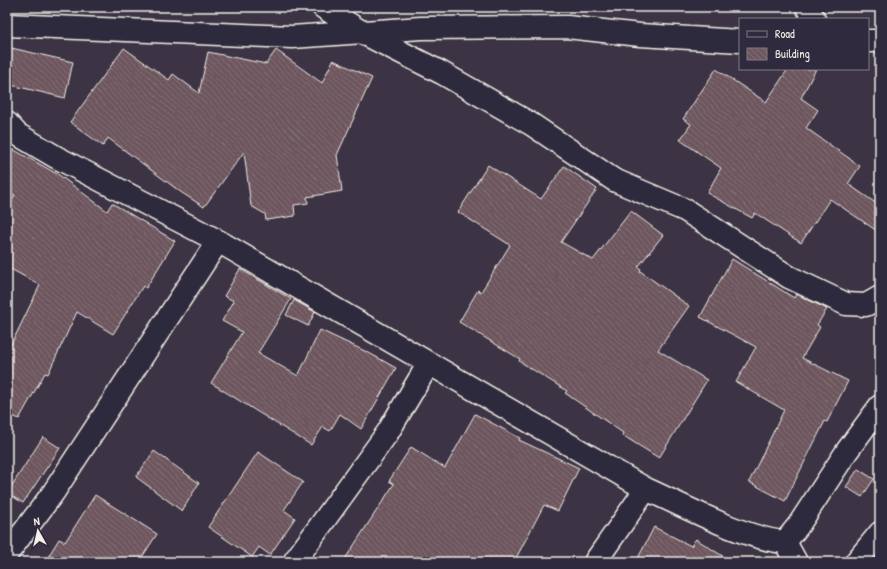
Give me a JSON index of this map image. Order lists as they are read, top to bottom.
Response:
{
  "legend": ["Road", "Building"],
  "north": "top"
}
